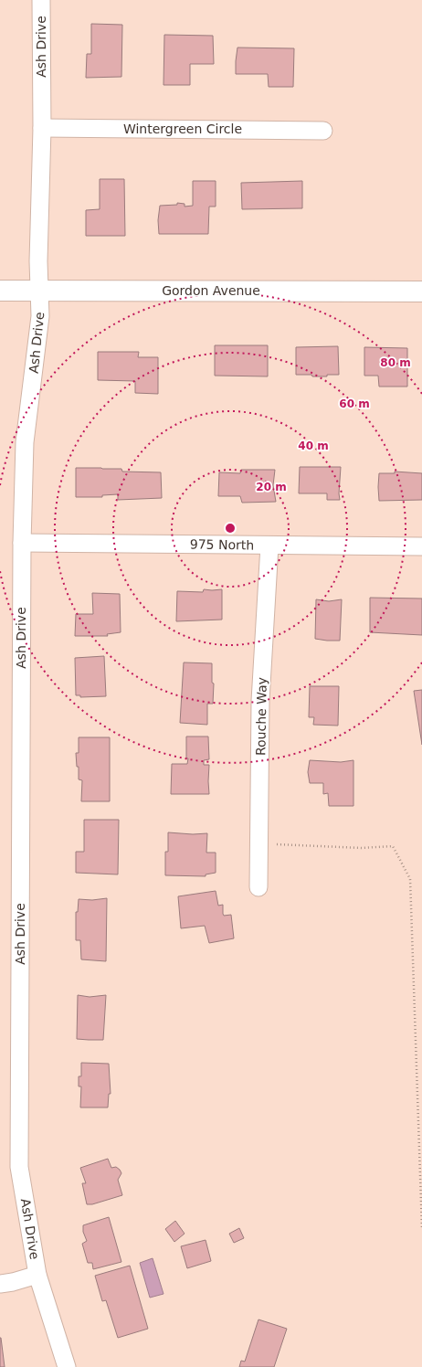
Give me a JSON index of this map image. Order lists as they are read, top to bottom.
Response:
{
  "streets": {
    "main road": ["Gordon Avenue"],
    "street": [
      "Ash Drive",
      "Wintergreen Circle",
      "975 North",
      "Rouche Way"
    ]
  },
  "crossings": [
    ["Ash Drive", "Wintergreen Circle"],
    ["Ash Drive", "Gordon Avenue"],
    ["Ash Drive", "975 North"],
    ["975 North", "Rouche Way"]
  ],
  "rings": [
    "80 m",
    "60 m",
    "40 m",
    "20 m"
  ]
}
